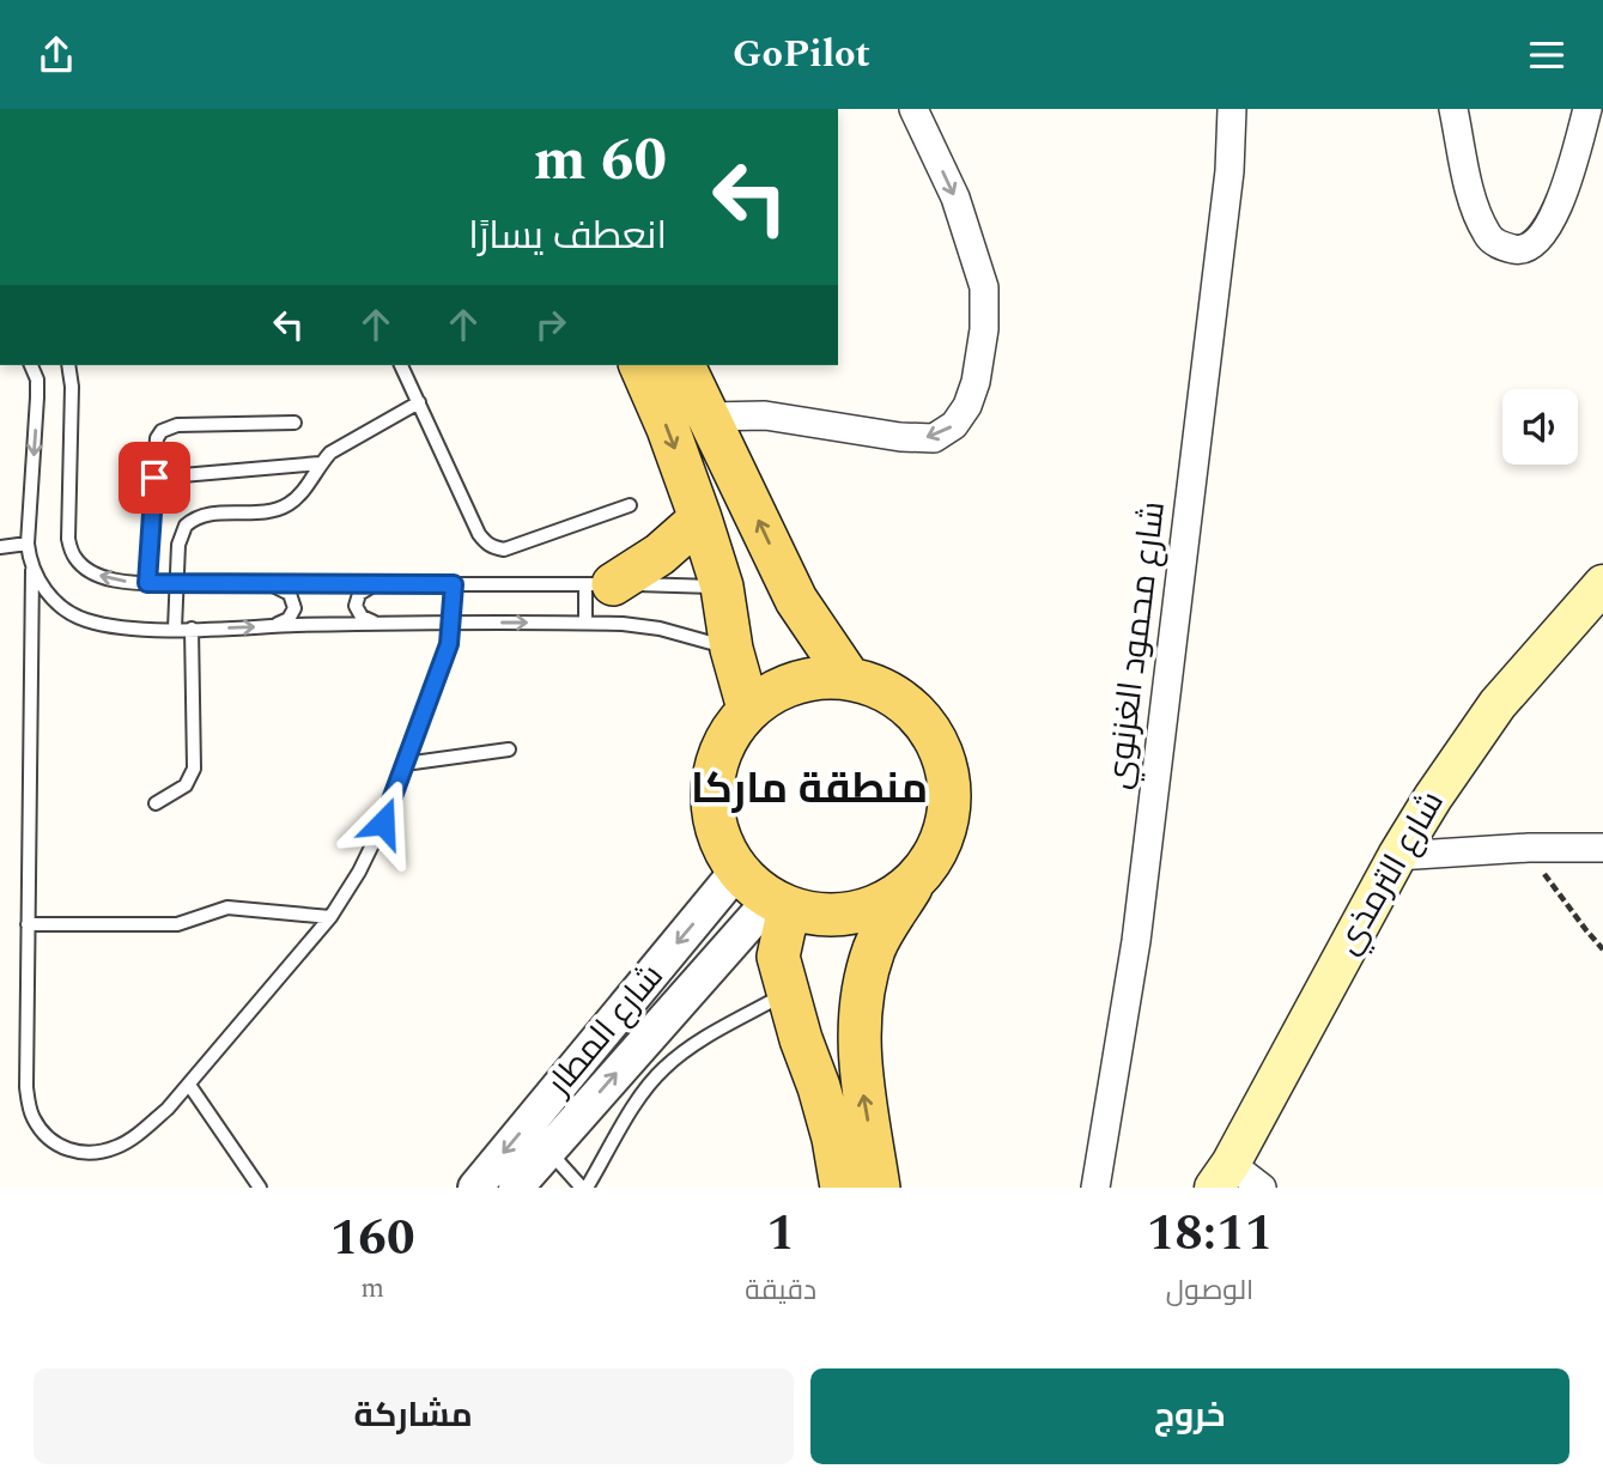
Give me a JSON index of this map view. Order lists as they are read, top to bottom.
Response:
{
  "streets": {
    "main road": ["شارع الترمذي"],
    "street": ["شارع محمود الغزنوي", "شارع المطار"]
  },
  "districts": ["منطقة ماركا"],
  "page": {
    "header": "GoPilot",
    "turn": ["60 m", "انعطف يسارًا"],
    "eta": [
      "18:11",
      "الوصول",
      "1",
      "دقيقة",
      "160",
      "m"
    ],
    "buttons": ["خروج", "مشاركة"]
  }
}
